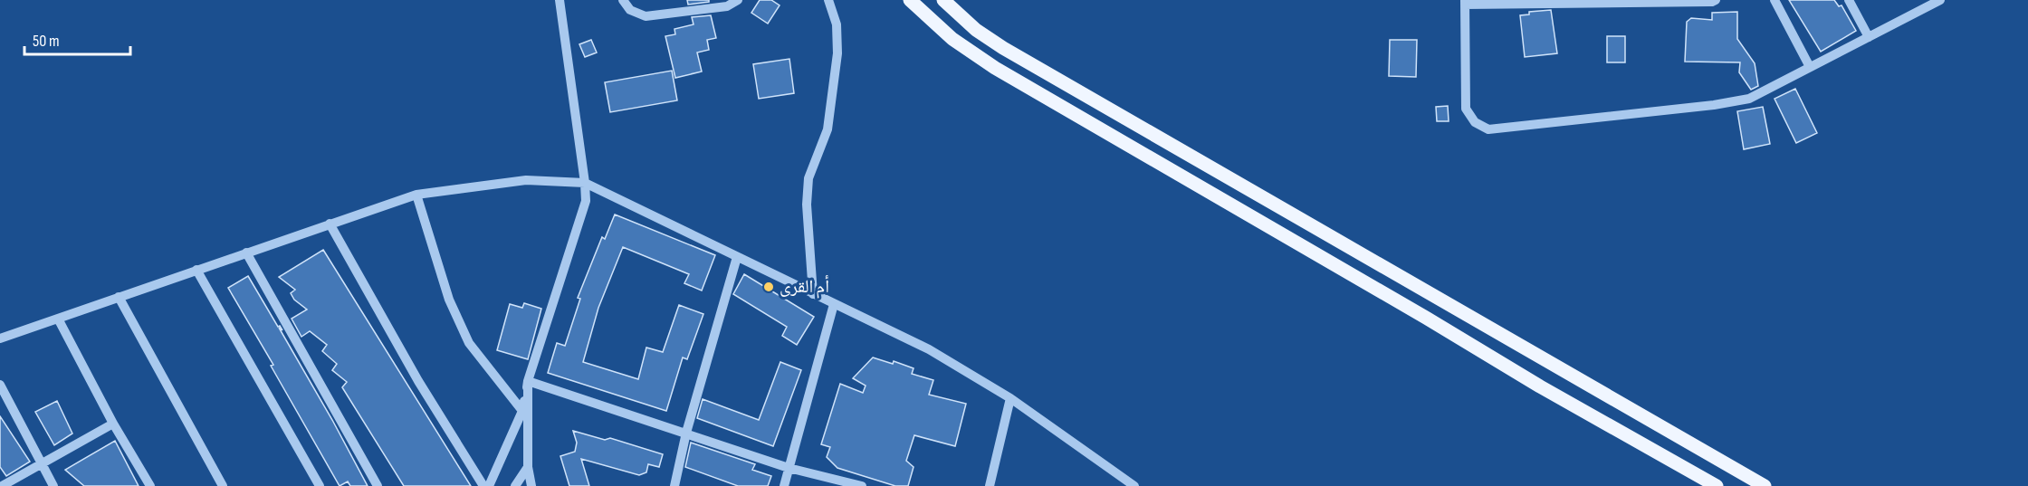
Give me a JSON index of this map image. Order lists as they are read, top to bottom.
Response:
{
  "places": ["أم القرى"],
  "scale_bar": "50 m"
}
